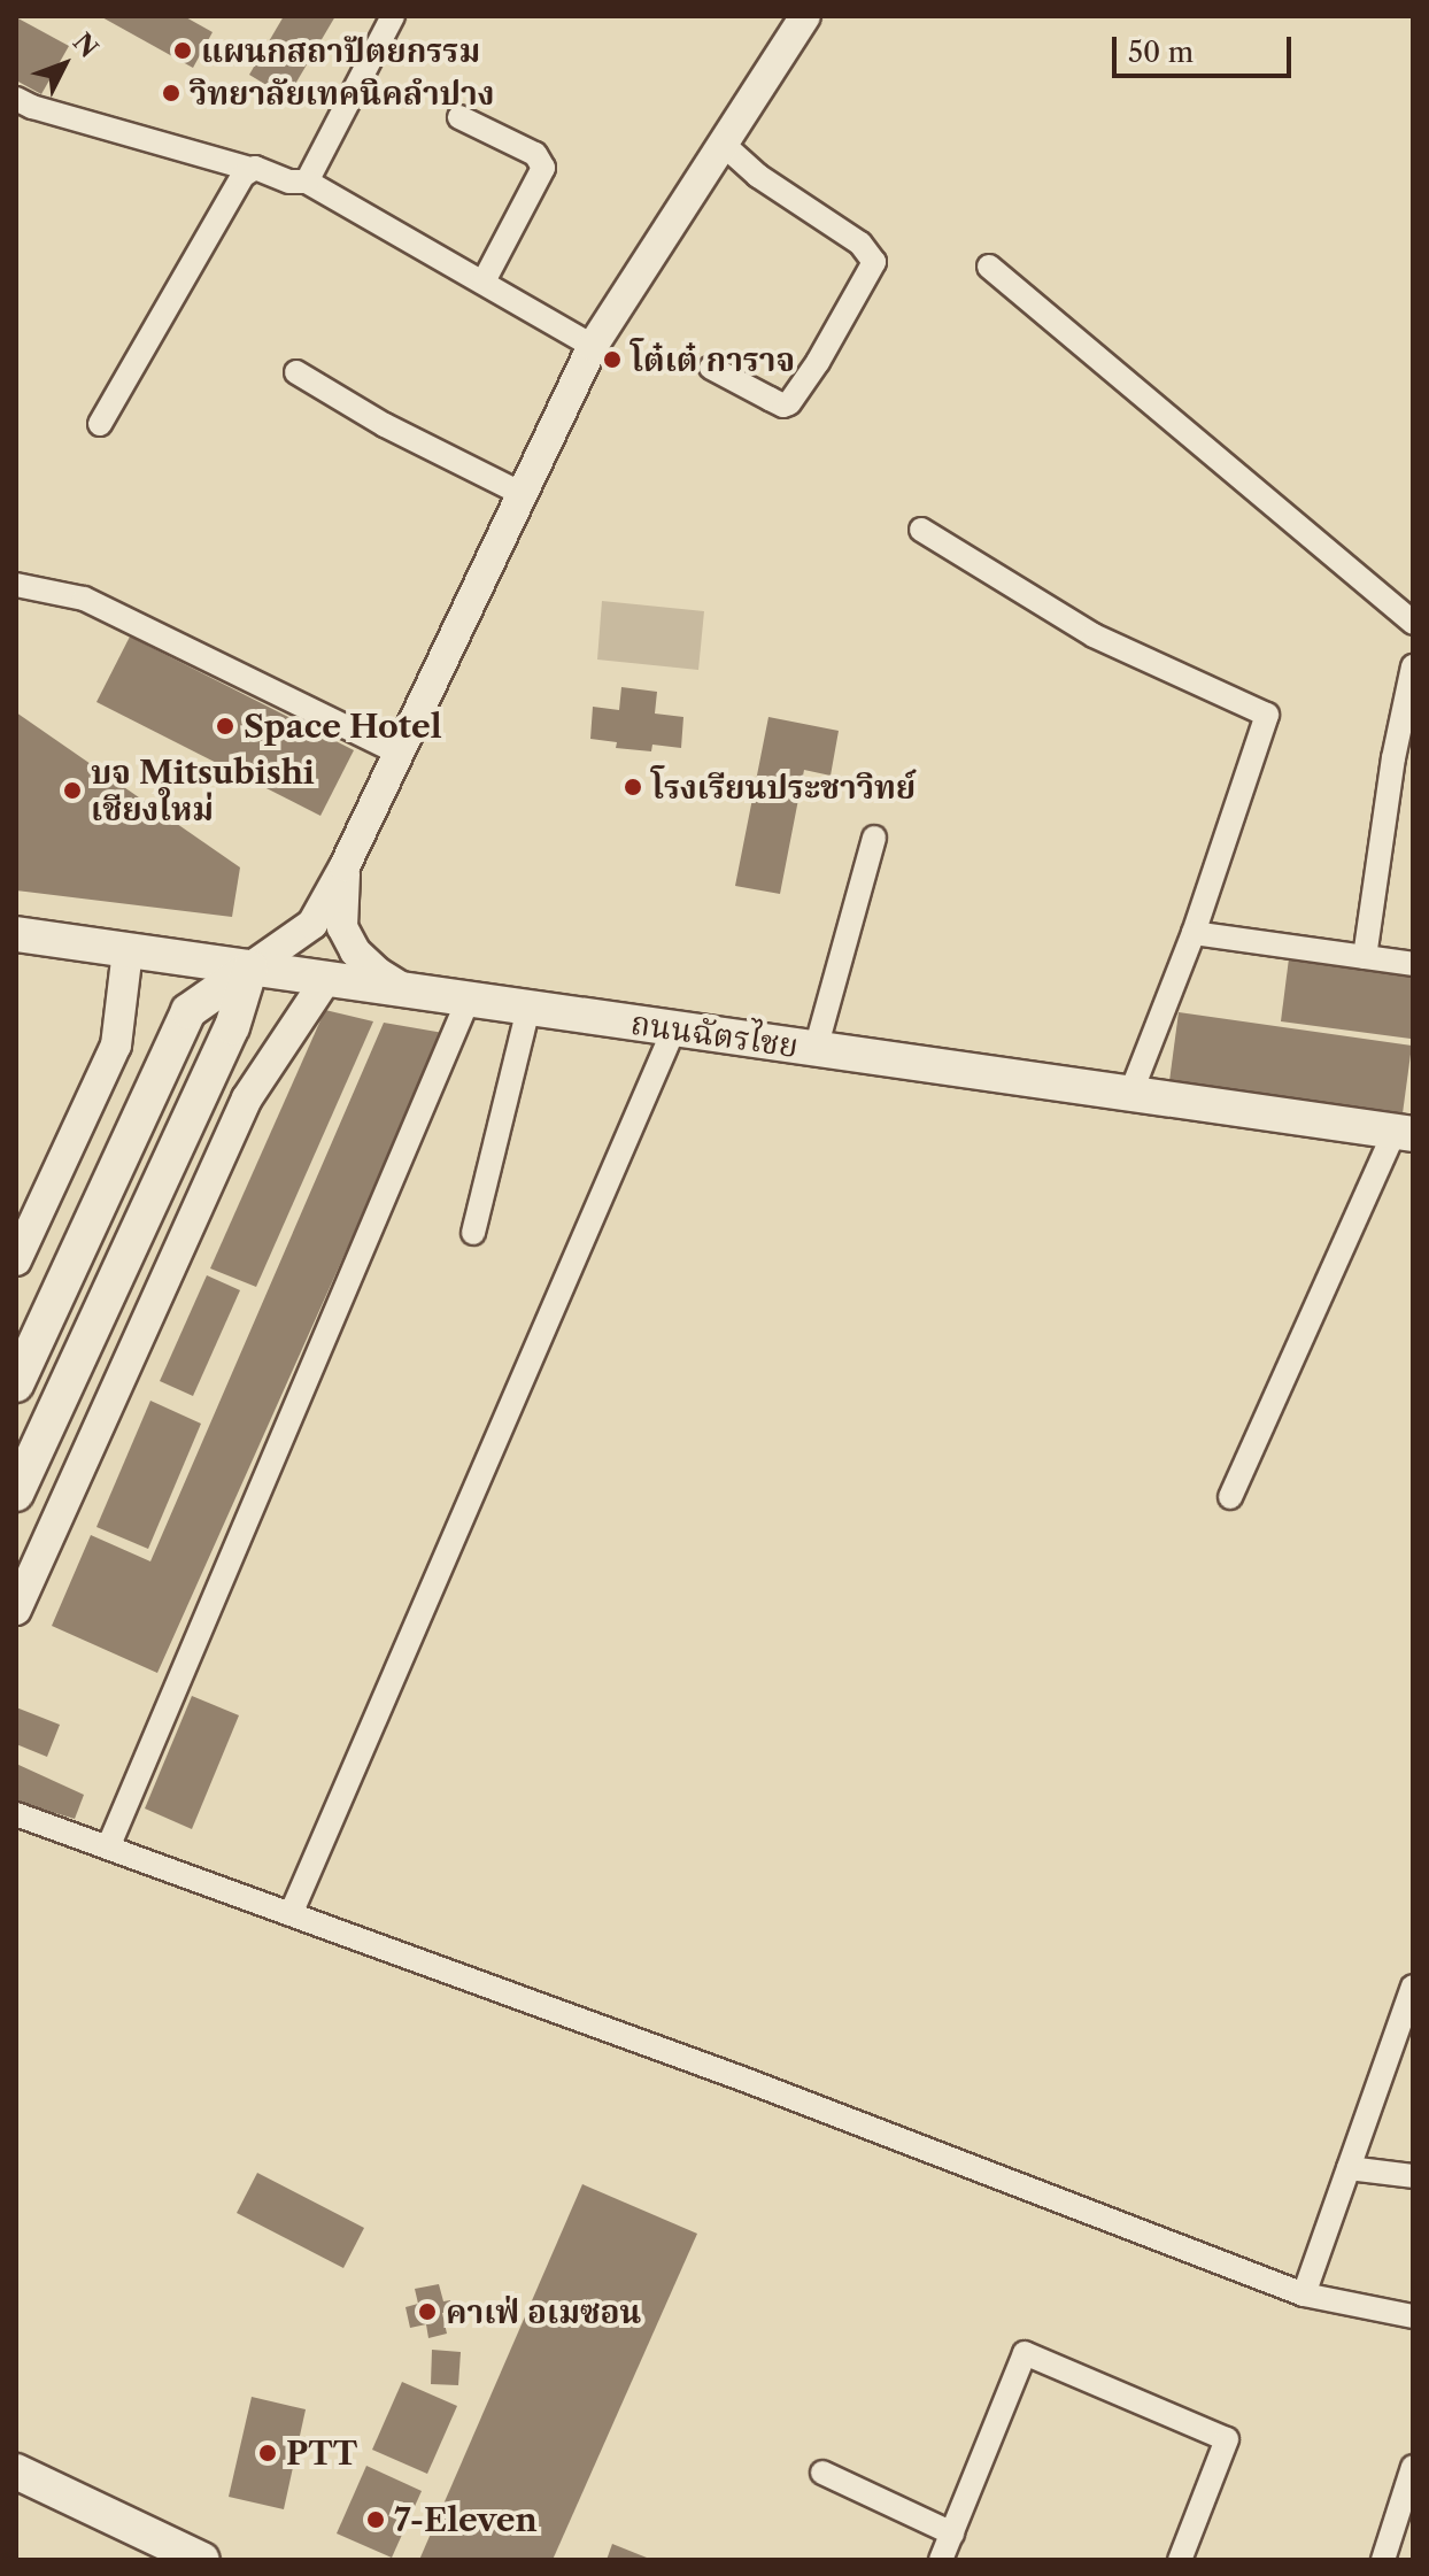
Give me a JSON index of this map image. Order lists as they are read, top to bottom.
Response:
{
  "streets": {
    "main road": ["ถนนฉัตรไชย"]
  },
  "places": [
    "แผนกสถาปัตยกรรม",
    "วิทยาลัยเทคนิคลำปาง",
    "โต๋เต๋ การาจ",
    "Space Hotel",
    "โรงเรียนประชาวิทย์",
    "บจ Mitsubishi เชียงใหม่",
    "คาเฟ่ อเมซอน",
    "PTT",
    "7-Eleven"
  ],
  "scale_bar": "50 m",
  "north": "top right"
}
